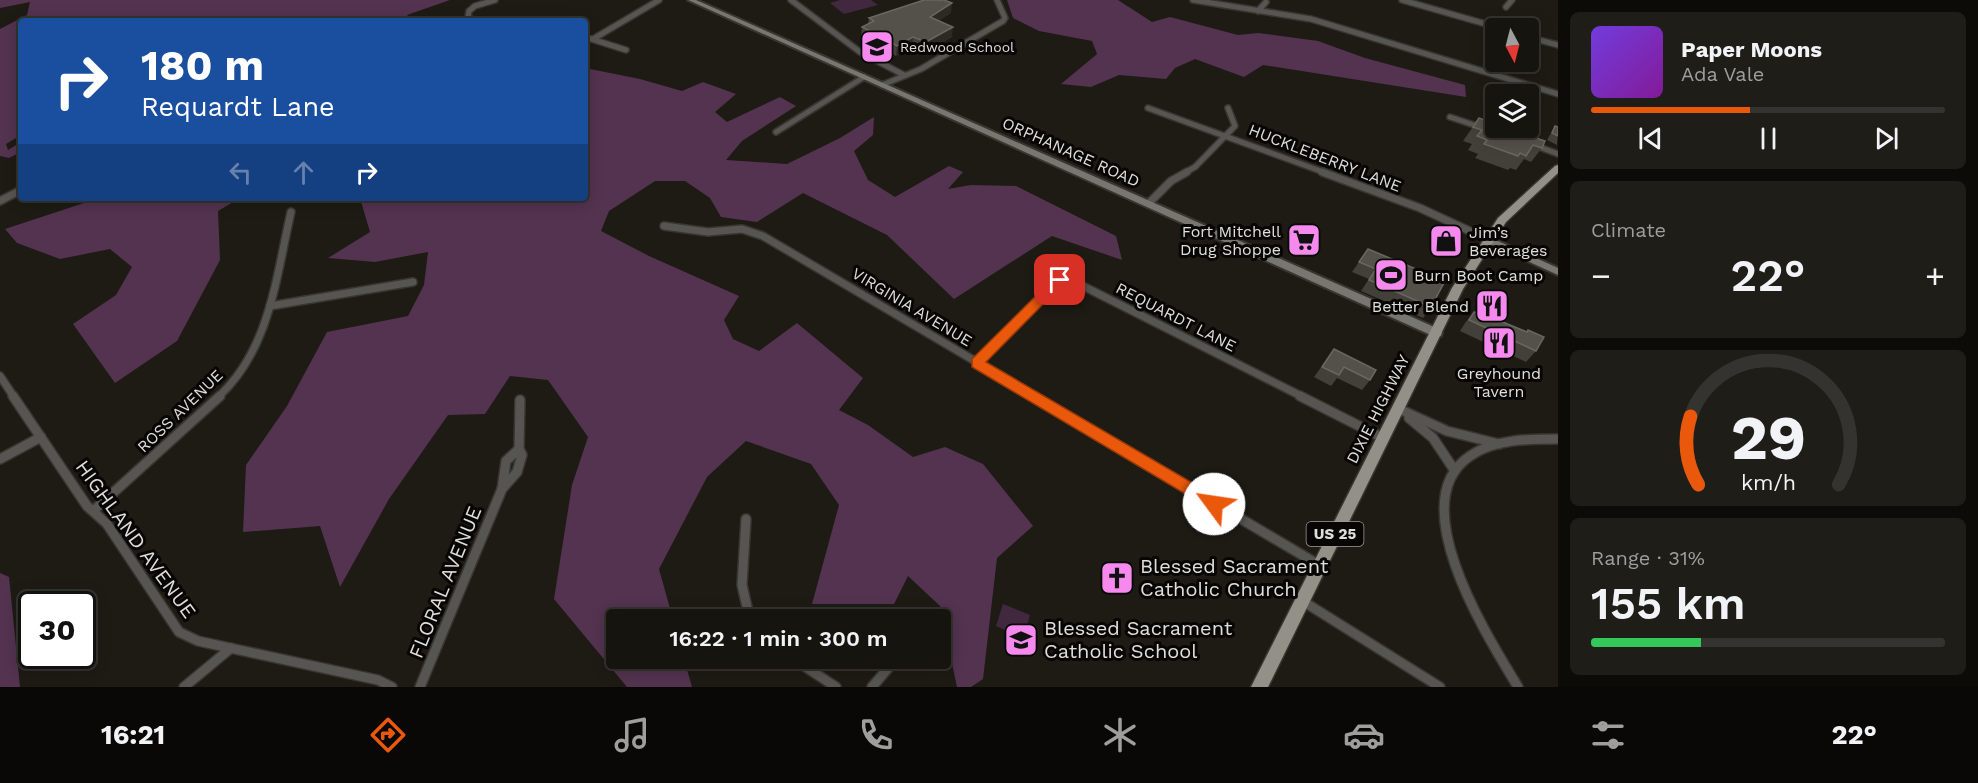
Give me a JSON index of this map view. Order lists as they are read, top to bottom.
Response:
{
  "streets": {
    "main road": ["ORPHANAGE ROAD", "DIXIE HIGHWAY", "US 25"],
    "street": [
      "HUCKLEBERRY LANE",
      "VIRGINIA AVENUE",
      "REQUARDT LANE",
      "ROSS AVENUE",
      "HIGHLAND AVENUE",
      "FLORAL AVENUE"
    ]
  },
  "crossings": [
    ["ORPHANAGE ROAD", "DIXIE HIGHWAY"],
    ["HUCKLEBERRY LANE", "DIXIE HIGHWAY"],
    ["VIRGINIA AVENUE", "REQUARDT LANE"],
    ["VIRGINIA AVENUE", "DIXIE HIGHWAY"],
    ["REQUARDT LANE", "DIXIE HIGHWAY"],
    ["ROSS AVENUE", "HIGHLAND AVENUE"]
  ],
  "places": {
    "school or university": ["Redwood School", "Blessed Sacrament Catholic School"],
    "supermarket": ["Fort Mitchell Drug Shoppe"],
    "shop": ["Jim’s Beverages"],
    "sports": ["Burn Boot Camp"],
    "restaurant": ["Better Blend", "Greyhound Tavern"],
    "church": ["Blessed Sacrament Catholic Church"]
  },
  "north": "bottom",
  "page": {
    "turn": ["180 m", "Requardt Lane"],
    "song": ["Paper Moons", "Ada Vale"],
    "tile": [
      "Climate",
      ["Range · 31%", "155 km"]
    ],
    "heat": ["−", "22°", "+"],
    "limit": "30",
    "trip": "16:22 · 1 min · 300 m",
    "tabs": ["16:21", "22°"],
    "gauge": ["29", "km/h"]
  }
}
